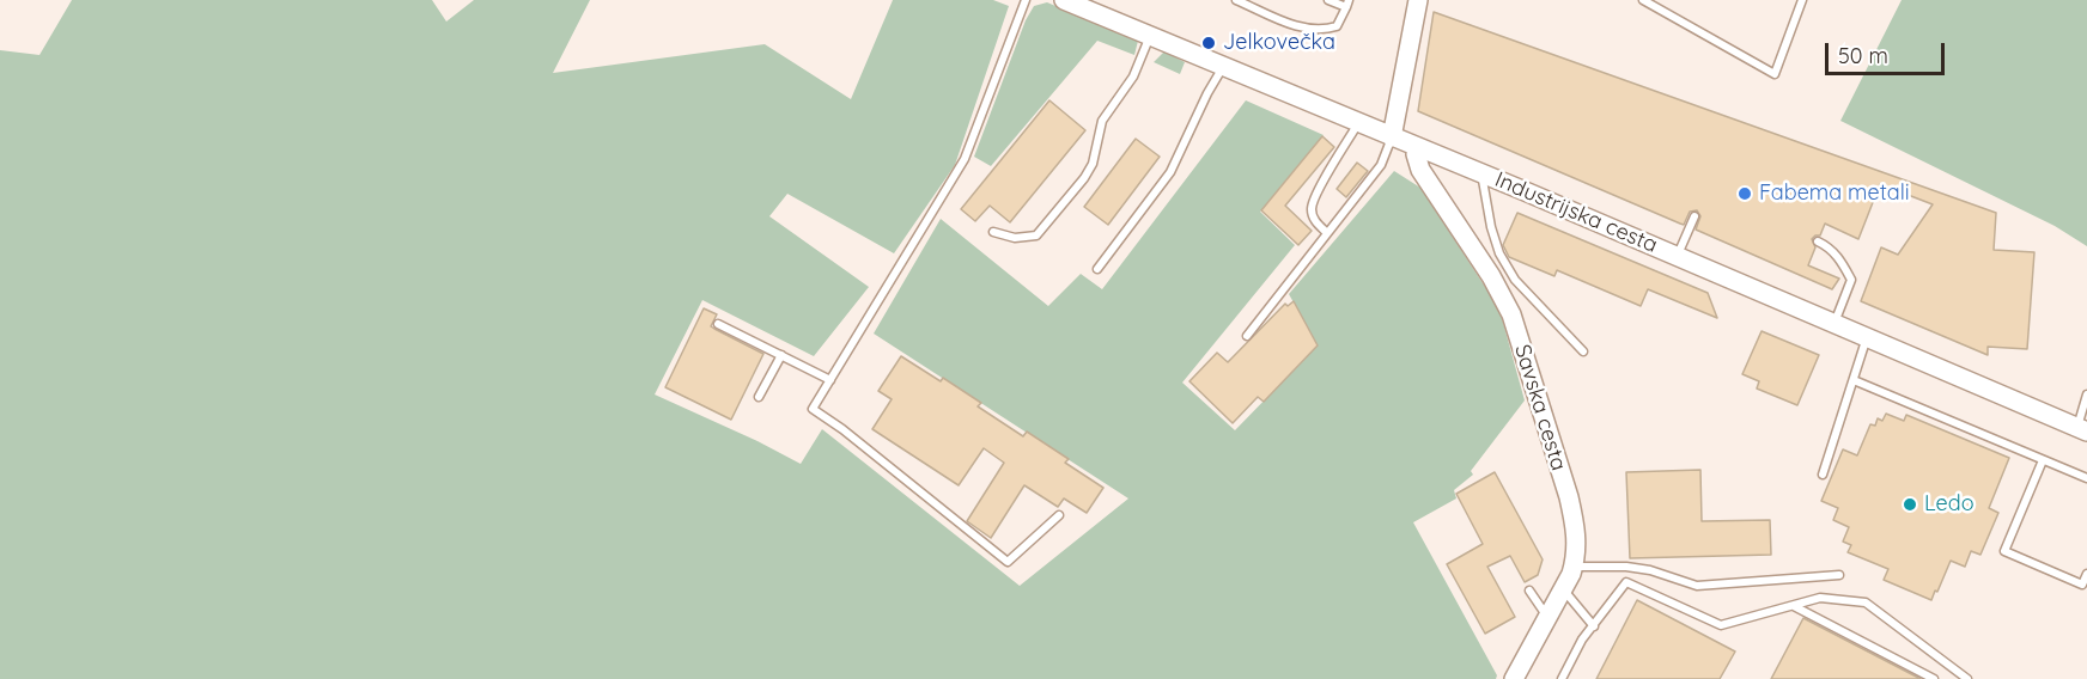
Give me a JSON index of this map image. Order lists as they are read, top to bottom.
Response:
{
  "streets": {
    "street": ["Industrijska cesta", "Savska cesta"]
  },
  "crossings": [
    ["Industrijska cesta", "Savska cesta"]
  ],
  "places": ["Jelkovečka", "Fabema metali", "Ledo"],
  "scale_bar": "50 m"
}
